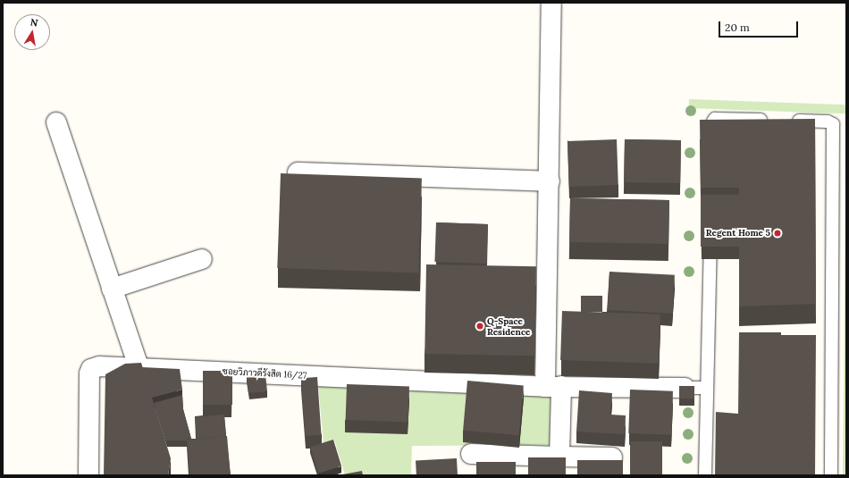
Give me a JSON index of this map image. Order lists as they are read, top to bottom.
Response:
{
  "streets": {
    "street": ["ซอยวิภาวดีรังสิต 16/27"]
  },
  "places": ["Regent Home 5", "Q-Space Residence"],
  "scale_bar": "20 m",
  "north": "top"
}
